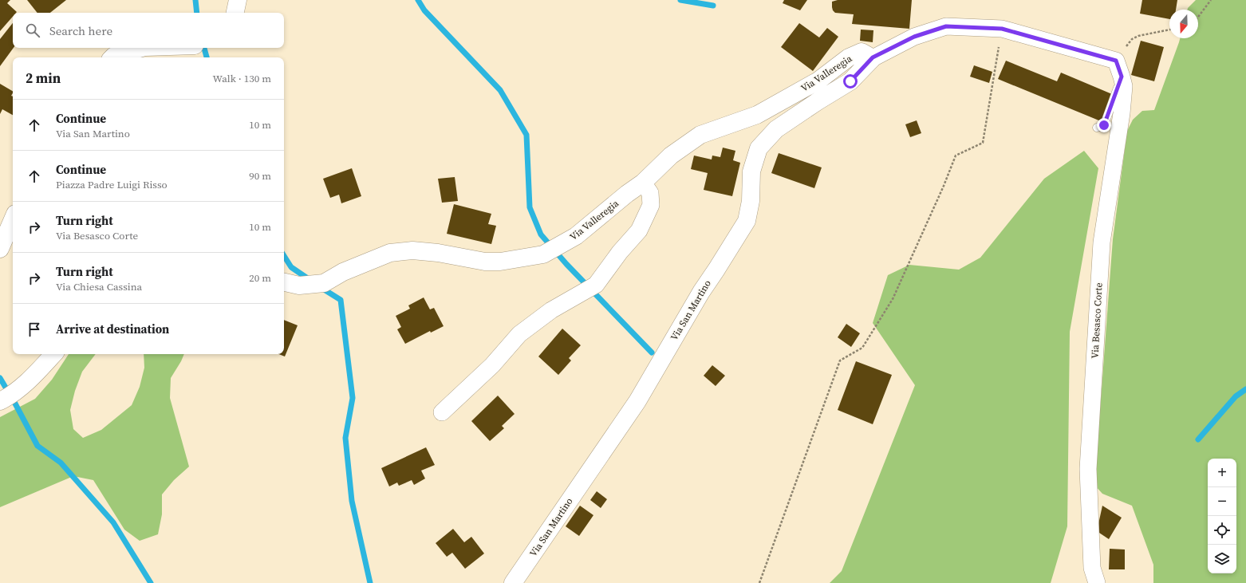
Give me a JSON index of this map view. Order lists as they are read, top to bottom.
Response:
{
  "streets": {
    "street": ["Via Valleregia", "Via San Martino", "Via Besasco Corte"]
  },
  "crossings": [
    ["Via Valleregia", "Via San Martino"]
  ],
  "north": "bottom",
  "page": {
    "search": "Search here",
    "heading": ["2 min", "Walk · 130 m"],
    "list": [
      ["Continue", "Via San Martino", "10 m"],
      ["Continue", "Piazza Padre Luigi Risso", "90 m"],
      ["Turn right", "Via Besasco Corte", "10 m"],
      ["Turn right", "Via Chiesa Cassina", "20 m"],
      "Arrive at destination"
    ],
    "map_buttons": ["+", "−"]
  }
}
